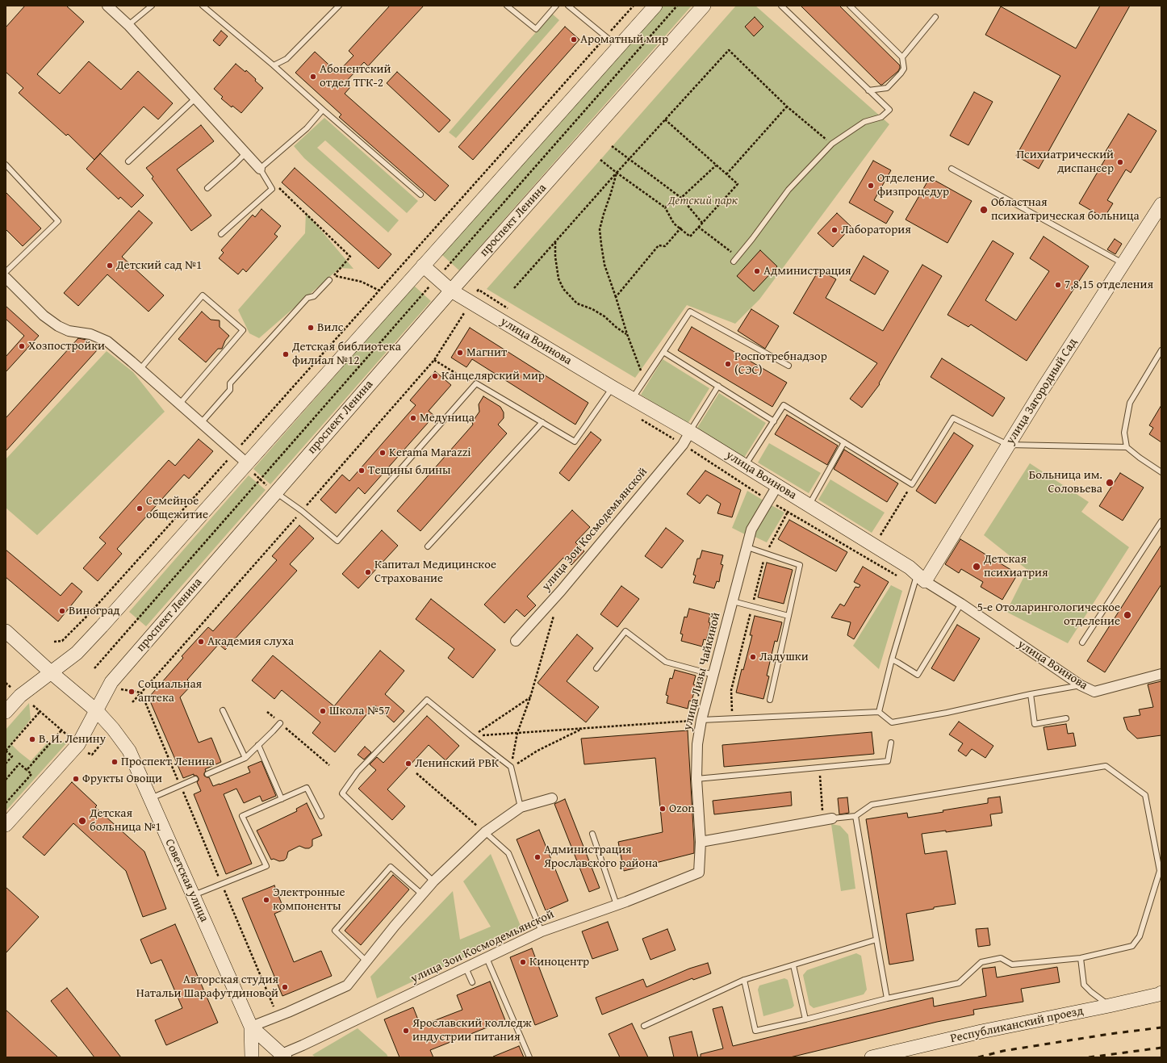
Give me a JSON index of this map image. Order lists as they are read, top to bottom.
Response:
{
  "streets": {
    "main road": [
      "проспект Ленина",
      "улица Воинова",
      "улица Загородный Сад",
      "Советская улица",
      "Республиканский проезд"
    ],
    "street": ["улица Зои Космодемьянской", "улица Лизы Чайкиной"]
  },
  "crossings": [
    ["проспект Ленина", "улица Воинова"],
    ["проспект Ленина", "Советская улица"],
    ["улица Воинова", "улица Загородный Сад"],
    ["улица Воинова", "улица Зои Космодемьянской"],
    ["улица Воинова", "улица Лизы Чайкиной"],
    ["улица Зои Космодемьянской", "улица Лизы Чайкиной"],
    ["улица Зои Космодемьянской", "Советская улица"]
  ],
  "parks": ["Детский парк"],
  "places": [
    "Ароматный мир",
    "Абонентский отдел ТГК-2",
    "Психиатрический диспансер",
    "Отделение физпроцедур",
    "Областная психиатрическая больница",
    "Лаборатория",
    "Детский сад №1",
    "Администрация",
    "7,8,15 отделения",
    "Вилс",
    "Хозпостройки",
    "Магнит",
    "Детская библиотека филиал №12",
    "Роспотребнадзор (СЭС)",
    "Канцелярский мир",
    "Медуница",
    "Kerama Marazzi",
    "Тещины блины",
    "Больница им. Соловьева",
    "Семейное общежитие",
    "Детская психиатрия",
    "Капитал Медицинское Страхование",
    "Виноград",
    "5-е Отоларингологическое отделение",
    "Академия слуха",
    "Ладушки",
    "Социальная аптека",
    "Школа №57",
    "В. И. Ленину",
    "Проспект Ленина",
    "Ленинский РВК",
    "Фрукты Овощи",
    "Ozon",
    "Детская больница №1",
    "Администрация Ярославского района",
    "Электронные компоненты",
    "Киноцентр",
    "Авторская студия Натальи Шарафутдиновой",
    "Ярославский колледж индустрии питания"
  ]
}
